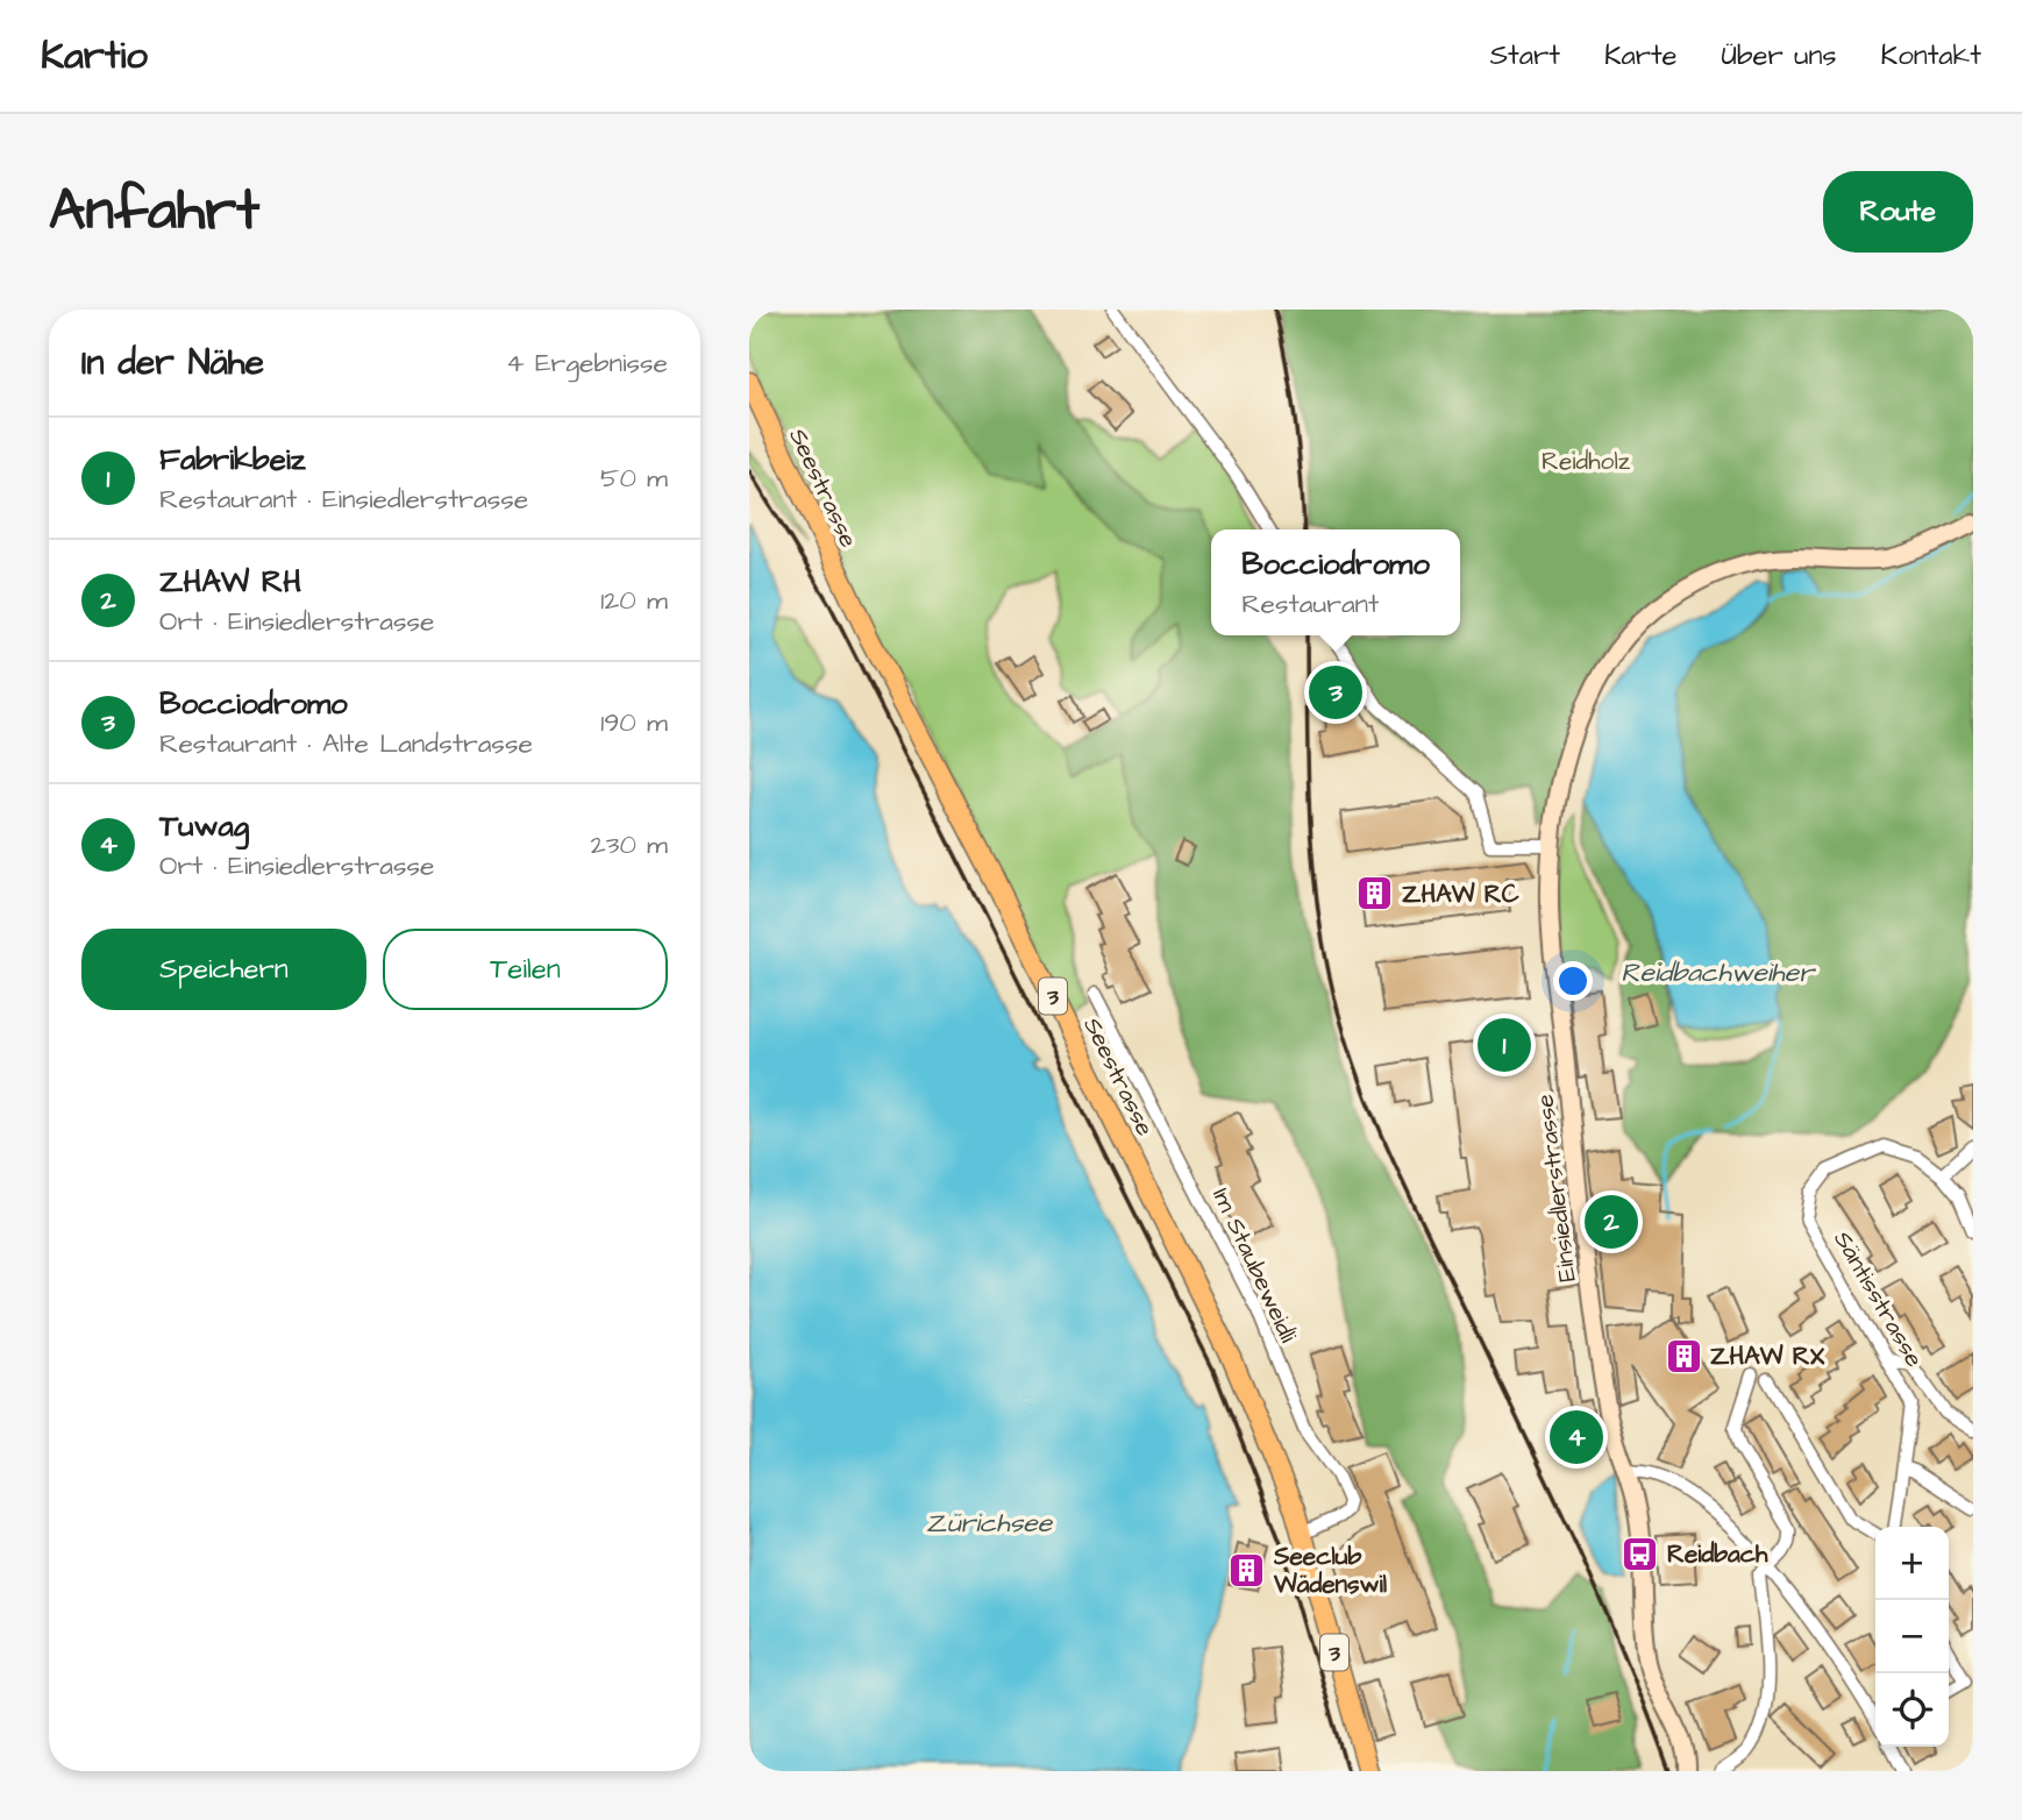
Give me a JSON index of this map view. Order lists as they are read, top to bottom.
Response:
{
  "streets": {
    "main road": ["Seestrasse", "3", "Einsiedlerstrasse"],
    "street": ["Im Staubeweidli", "Säntisstrasse"]
  },
  "crossings": [
    ["Seestrasse", "Im Staubeweidli"]
  ],
  "water": ["Reidbachweiher", "Zürichsee"],
  "parks": ["Reidholz"],
  "places": {
    "building": ["ZHAW RC", "ZHAW RX", "Seeclub Wädenswil"],
    "bus stop": ["Reidbach"]
  },
  "page": {
    "header": "Kartio",
    "nav": [
      "Start",
      "Karte",
      "Über uns",
      "Kontakt"
    ],
    "buttons": [
      "Route",
      ["Speichern", "Teilen"]
    ],
    "title": "Anfahrt",
    "heading": ["In der Nähe", "4 Ergebnisse"],
    "list": [
      {
        "mark": "1",
        "name": "Fabrikbeiz",
        "note": "Restaurant · Einsiedlerstrasse",
        "value": "50 m"
      },
      {
        "mark": "2",
        "name": "ZHAW RH",
        "note": "Ort · Einsiedlerstrasse",
        "value": "120 m"
      },
      {
        "mark": "3",
        "name": "Bocciodromo",
        "note": "Restaurant · Alte Landstrasse",
        "value": "190 m"
      },
      {
        "mark": "4",
        "name": "Tuwag",
        "note": "Ort · Einsiedlerstrasse",
        "value": "230 m"
      }
    ],
    "popup": ["Bocciodromo", "Restaurant"],
    "pins": [
      "3",
      "1",
      "2",
      "4"
    ],
    "map_buttons": ["+", "−"]
  }
}
